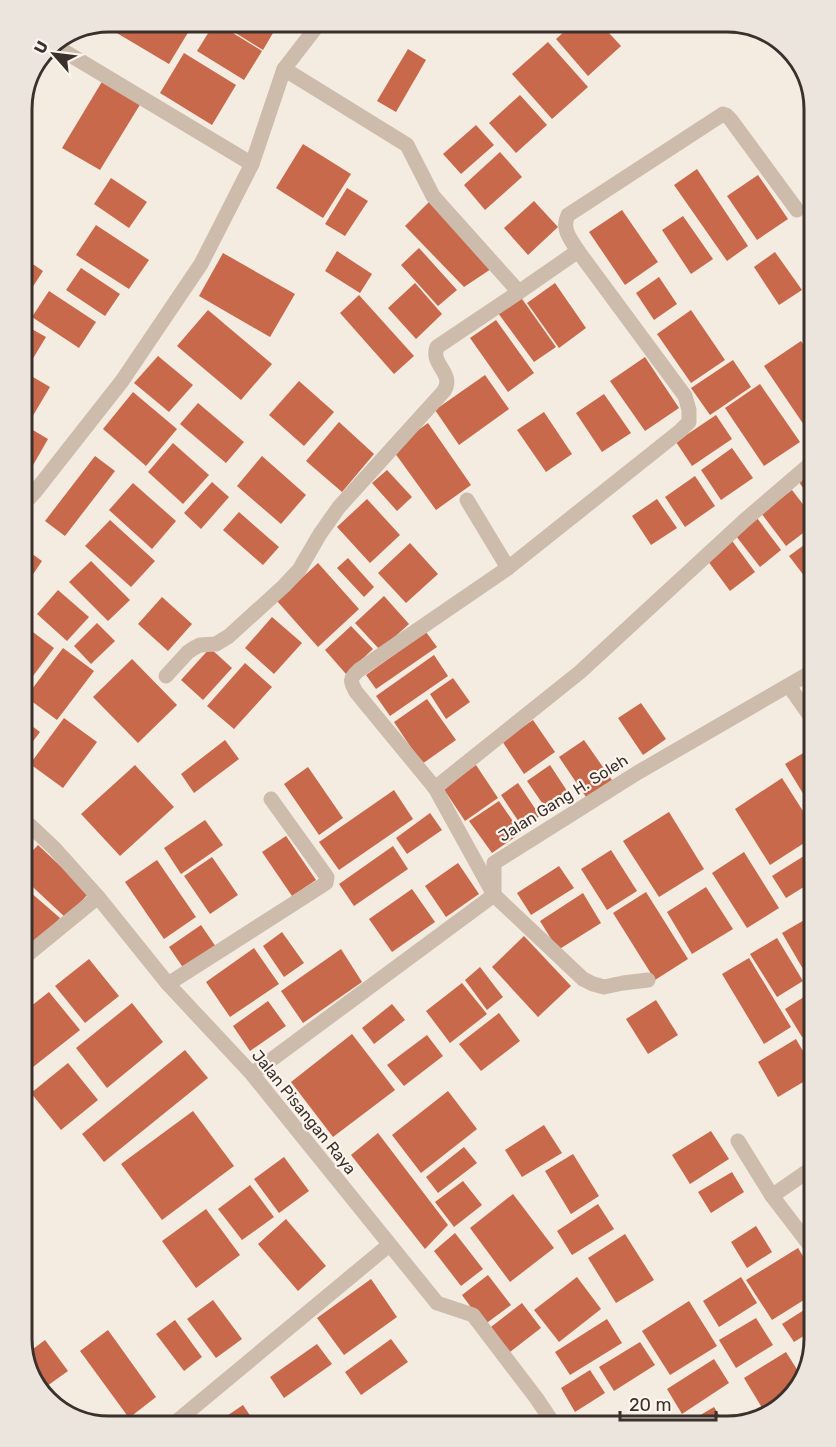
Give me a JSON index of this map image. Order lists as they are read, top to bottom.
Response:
{
  "streets": {
    "street": ["Jalan Gang H. Soleh", "Jalan Pisangan Raya"]
  },
  "scale_bar": "20 m",
  "north": "top left"
}
